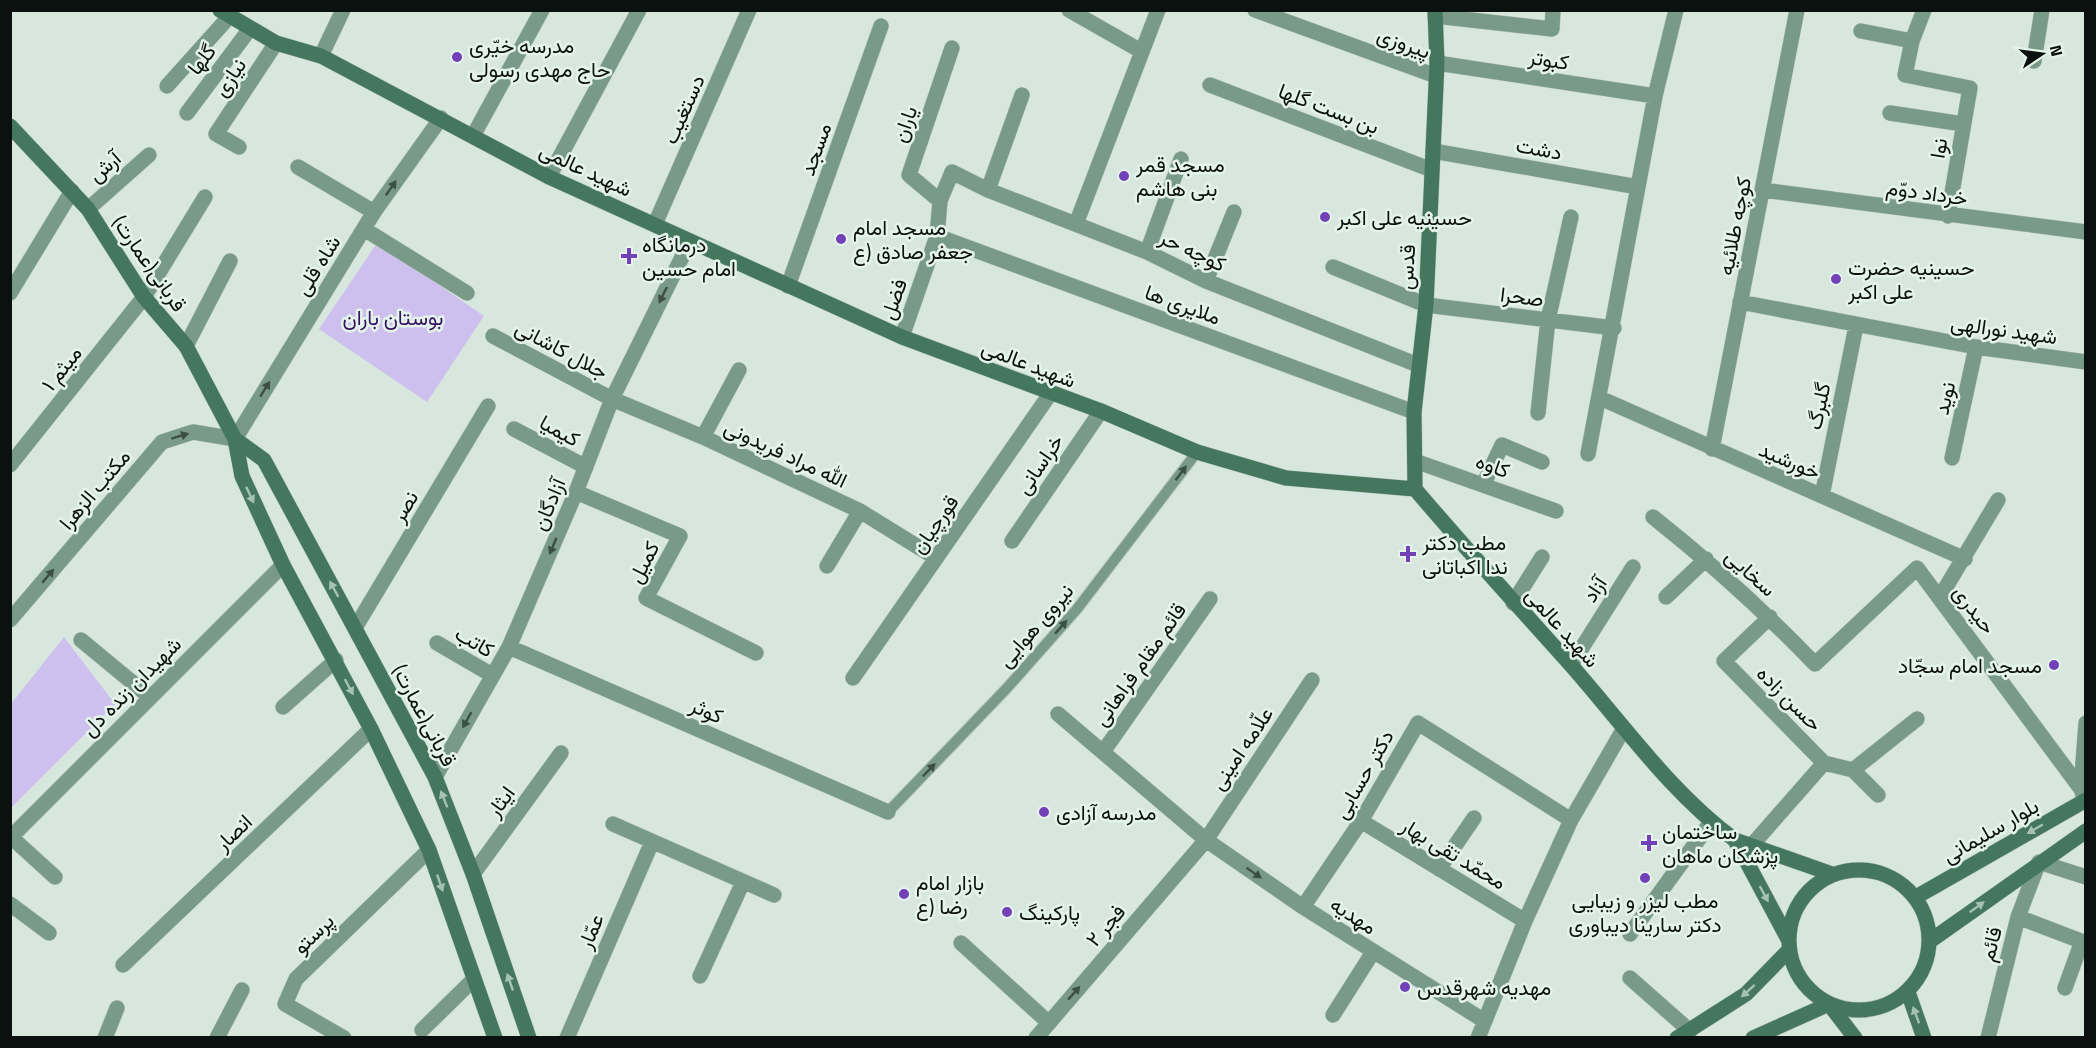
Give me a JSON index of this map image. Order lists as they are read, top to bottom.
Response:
{
  "streets": {
    "main road": [
      "شهید عالمی",
      "(عمارت)قربانی",
      "قدس",
      "بلوار سلیمانی"
    ],
    "street": [
      "پیروزی",
      "گلها",
      "کبوتر",
      "نیازی",
      "بن بست گلها",
      "دستغیب",
      "یاران",
      "دشت",
      "نوا",
      "مسجد",
      "آرش",
      "خرداد دوّم",
      "کوچه طلائیه",
      "کوچه حر",
      "شاه قلی",
      "صحرا",
      "فضل",
      "ملایری ها",
      "شهید نورالهی",
      "جلال کاشانی",
      "میثم ۱",
      "نوید",
      "گلبرگ",
      "کیمیا",
      "الله مراد فریدونی",
      "خورشید",
      "خراسانی",
      "کاوه",
      "مکتب الزهرا",
      "آزادگان",
      "نصر",
      "قورچیان",
      "کمیل",
      "سخایی",
      "آزاد",
      "حیدری",
      "کاتب",
      "قائم مقام فراهانی",
      "شهیدان زنده دل",
      "حسن زاده",
      "کوثر",
      "علّامه امینی",
      "دکتر حسابی",
      "ایثار",
      "انصار",
      "محمّد تقی بهار",
      "مهدیه",
      "فجر ۲",
      "عمّار",
      "پرستو",
      "قائم"
    ],
    "lane": ["نیروی هوایی"]
  },
  "crossings": [
    ["پیروزی", "کبوتر"],
    ["پیروزی", "قدس"],
    ["گلها", "شهید عالمی"],
    ["کبوتر", "قدس"],
    ["نیازی", "شهید عالمی"],
    ["بن بست گلها", "قدس"],
    ["دستغیب", "شهید عالمی"],
    ["یاران", "فضل"],
    ["دشت", "قدس"],
    ["نوا", "خرداد دوّم"],
    ["مسجد", "شهید عالمی"],
    ["آرش", "(عمارت)قربانی"],
    ["شهید عالمی", "شاه قلی"],
    ["شهید عالمی", "قدس"],
    ["شهید عالمی", "فضل"],
    ["شهید عالمی", "خراسانی"],
    ["شهید عالمی", "آزادگان"],
    ["شهید عالمی", "قورچیان"],
    ["شهید عالمی", "آزاد"],
    ["شهید عالمی", "نیروی هوایی"],
    ["شهید عالمی", "بلوار سلیمانی"],
    ["خرداد دوّم", "کوچه طلائیه"],
    ["کوچه طلائیه", "شهید نورالهی"],
    ["کوچه طلائیه", "خورشید"],
    ["کوچه حر", "قدس"],
    ["کوچه حر", "فضل"],
    ["(عمارت)قربانی", "شاه قلی"],
    ["(عمارت)قربانی", "میثم ۱"],
    ["(عمارت)قربانی", "مکتب الزهرا"],
    ["(عمارت)قربانی", "آزادگان"],
    ["(عمارت)قربانی", "نصر"],
    ["(عمارت)قربانی", "شهیدان زنده دل"],
    ["(عمارت)قربانی", "ایثار"],
    ["(عمارت)قربانی", "انصار"],
    ["(عمارت)قربانی", "پرستو"],
    ["شاه قلی", "مکتب الزهرا"],
    ["قدس", "صحرا"],
    ["قدس", "ملایری ها"],
    ["قدس", "کاوه"],
    ["فضل", "ملایری ها"],
    ["شهید نورالهی", "نوید"],
    ["شهید نورالهی", "گلبرگ"],
    ["جلال کاشانی", "الله مراد فریدونی"],
    ["جلال کاشانی", "آزادگان"],
    ["گلبرگ", "خورشید"],
    ["کیمیا", "آزادگان"],
    ["الله مراد فریدونی", "آزادگان"],
    ["الله مراد فریدونی", "قورچیان"],
    ["آزادگان", "کمیل"],
    ["آزادگان", "کاتب"],
    ["آزادگان", "کوثر"],
    ["سخایی", "حیدری"],
    ["سخایی", "حسن زاده"],
    ["حیدری", "بلوار سلیمانی"],
    ["نیروی هوایی", "کوثر"],
    ["قائم مقام فراهانی", "مهدیه"],
    ["علّامه امینی", "مهدیه"],
    ["علّامه امینی", "فجر ۲"],
    ["دکتر حسابی", "محمّد تقی بهار"],
    ["دکتر حسابی", "مهدیه"],
    ["مهدیه", "فجر ۲"]
  ],
  "one_way": [
    "شاه قلی",
    "مکتب الزهرا",
    "آزادگان",
    "نیروی هوایی",
    "فجر ۲"
  ],
  "parks": ["بوستان باران"],
  "places": {
    "other": [
      "مدرسه خیّری حاج مهدی رسولی",
      "مسجد قمر بنی هاشم",
      "حسینیه علی اکبر",
      "مسجد امام جعفر صادق (ع",
      "حسینیه حضرت علی اکبر",
      "مسجد امام سجّاد",
      "مدرسه آزادی",
      "مطب لیزر و زیبایی دکتر سارینا دیباوری",
      "بازار امام رضا (ع",
      "پارکینگ",
      "مهدیه شهرقدس"
    ],
    "health": ["درمانگاه امام حسین", "مطب دکتر ندا اکباتانی", "ساختمان پزشکان ماهان"]
  },
  "north": "right"
}
